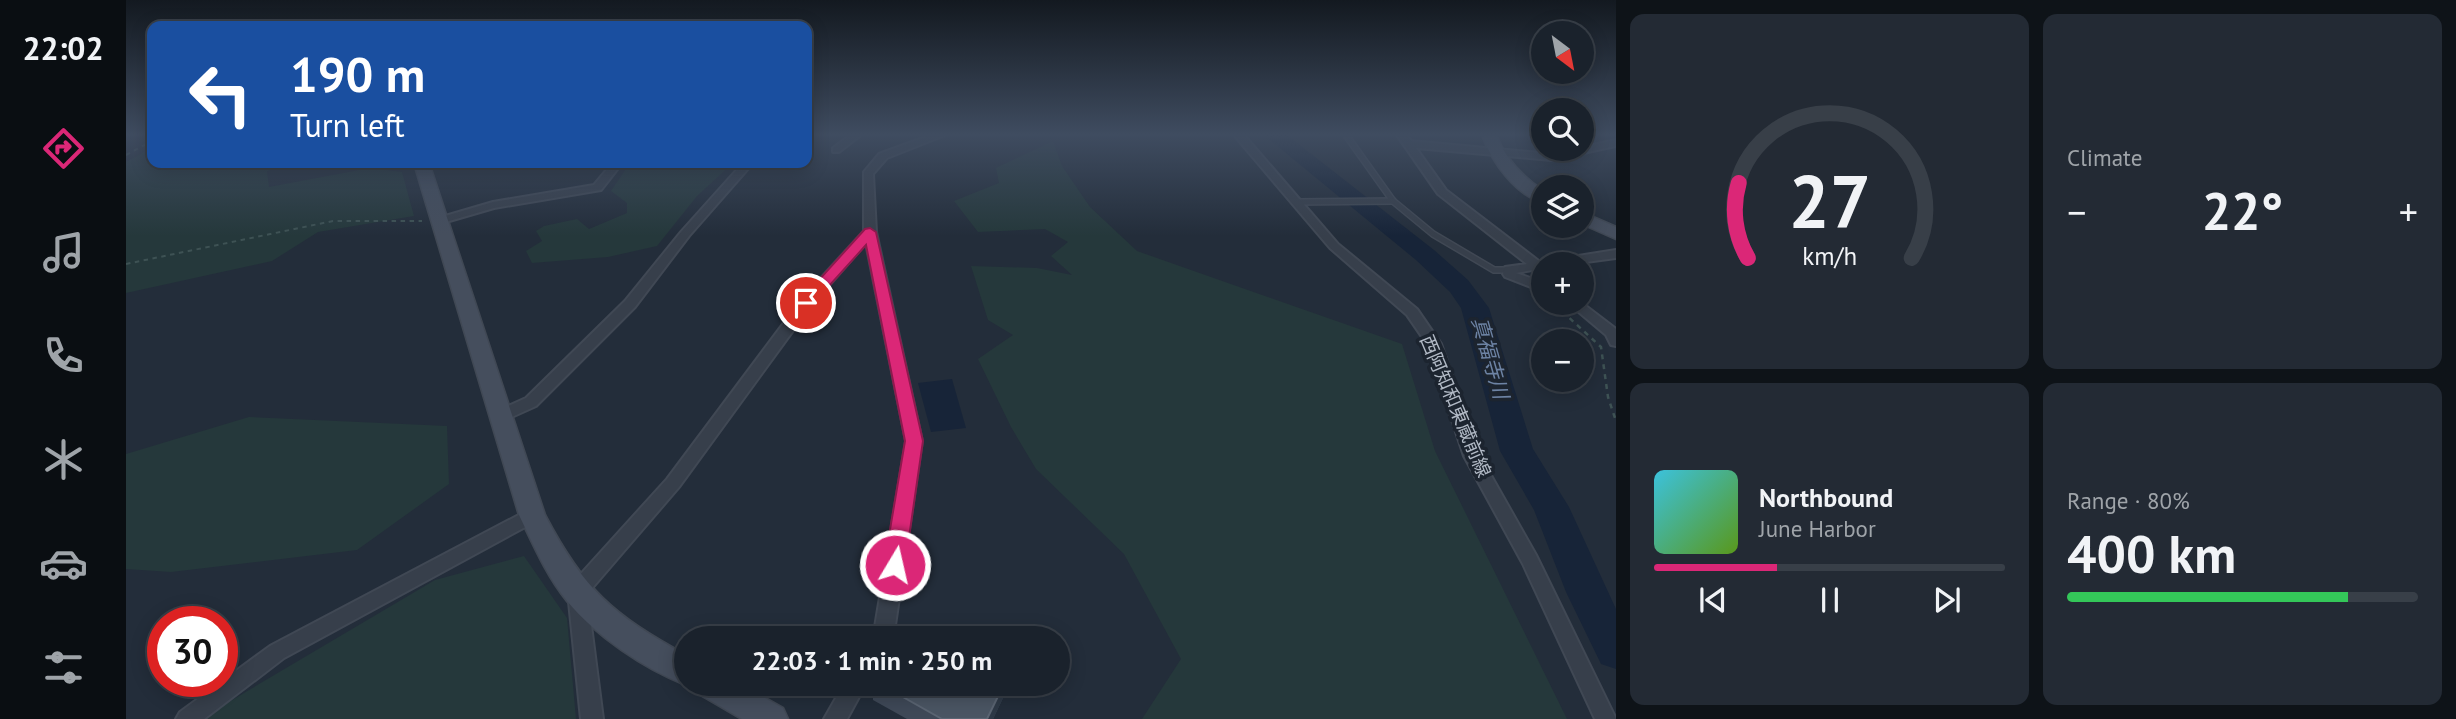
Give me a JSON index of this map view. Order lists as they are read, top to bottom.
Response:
{
  "streets": {
    "street": ["西阿知和東蔵前線"]
  },
  "water": ["真福寺川"],
  "north": "bottom right",
  "page": {
    "tabs": "22:02",
    "tile": [
      "Climate",
      ["Range · 80%", "400 km"]
    ],
    "map_buttons": ["+", "−"],
    "turn": ["190 m", "Turn left"],
    "heat": ["−", "22°", "+"],
    "song": ["Northbound", "June Harbor"],
    "limit": "30",
    "trip": "22:03 · 1 min · 250 m",
    "gauge": ["27", "km/h"]
  }
}
